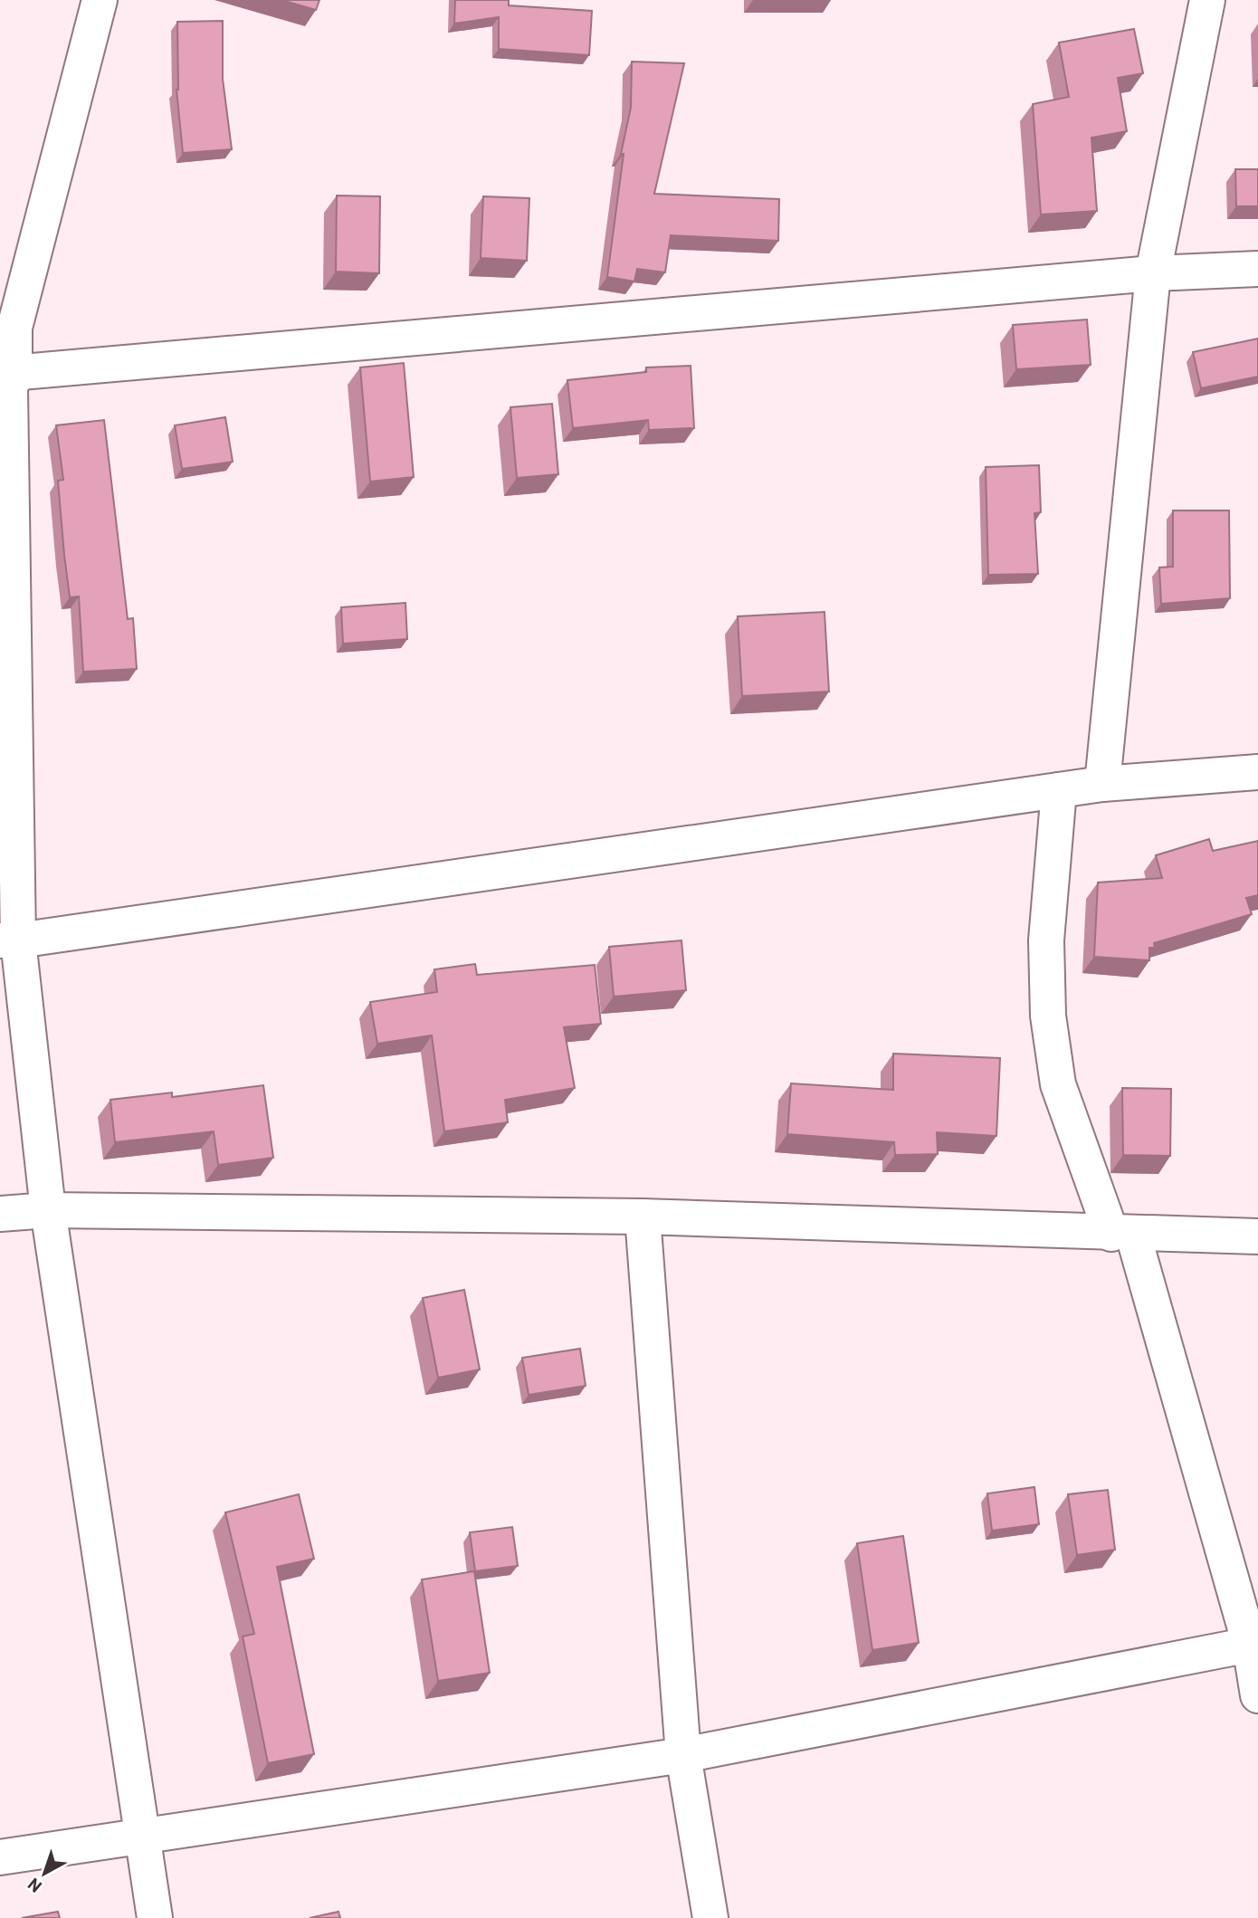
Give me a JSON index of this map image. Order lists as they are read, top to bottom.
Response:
{
  "north": "bottom left"
}
